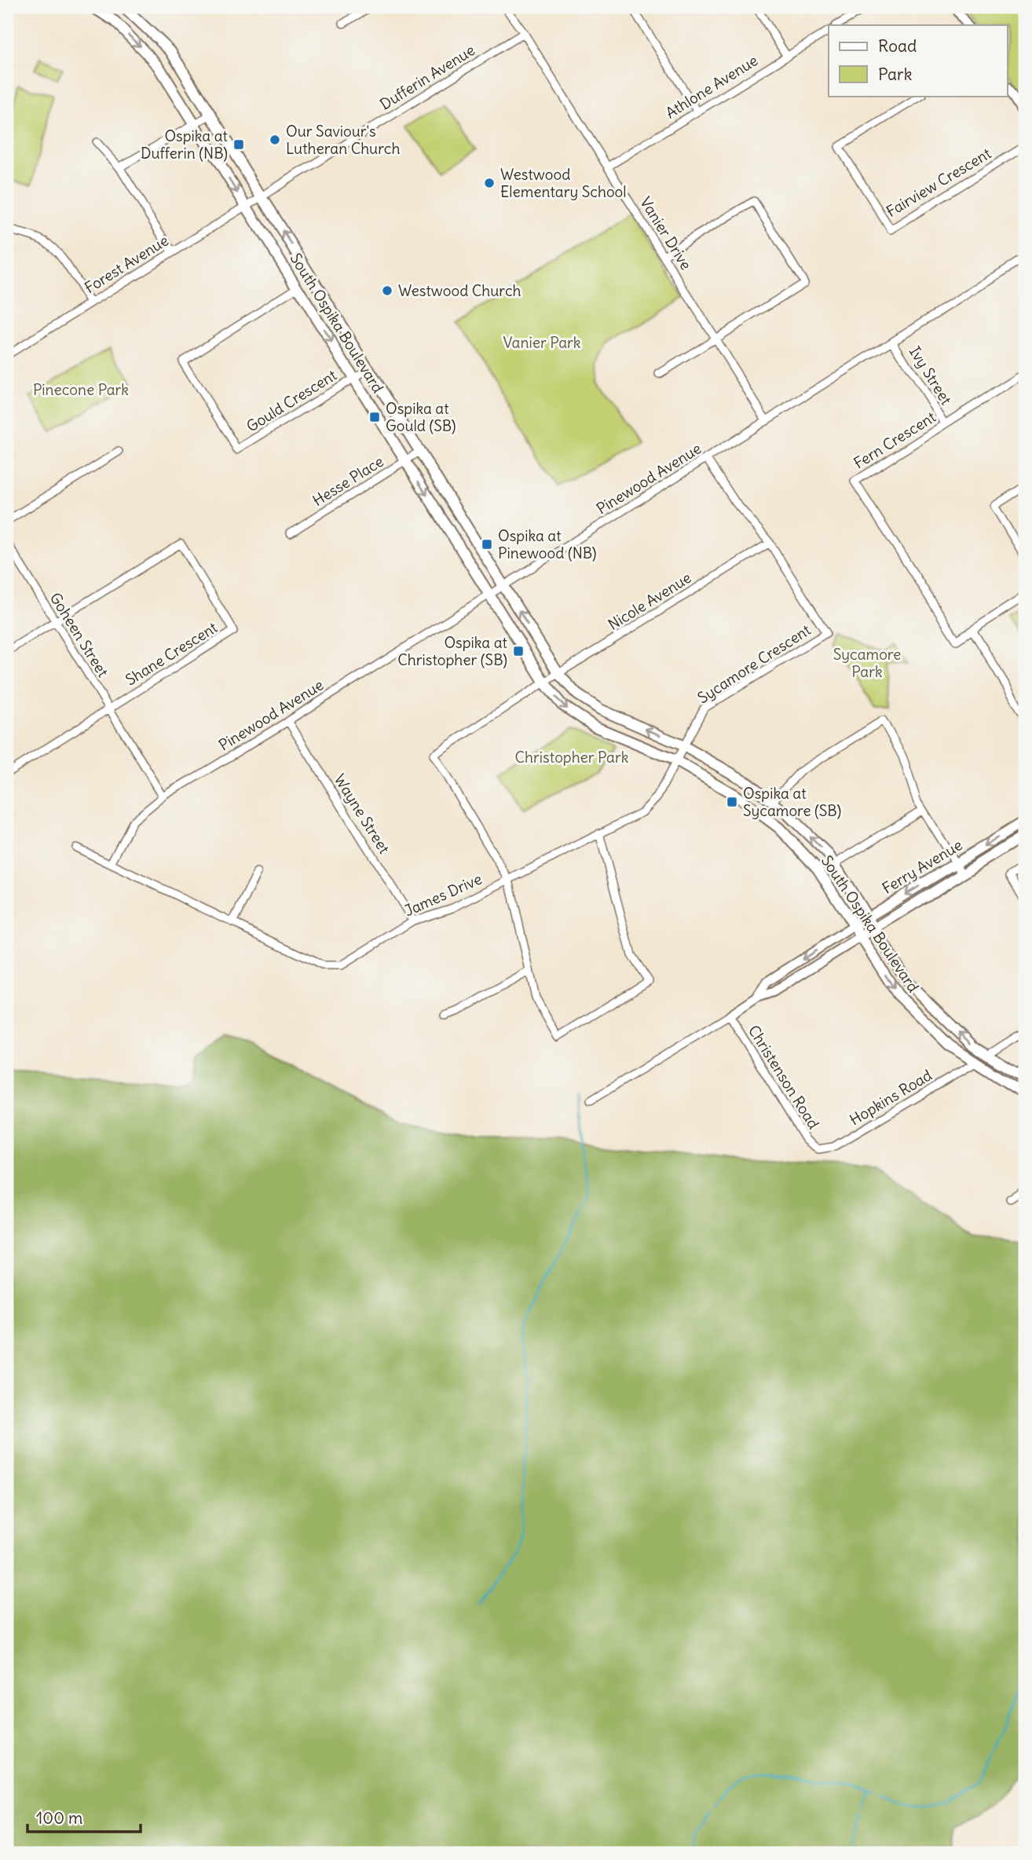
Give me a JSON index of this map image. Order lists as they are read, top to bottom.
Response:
{
  "streets": {
    "main road": ["South Ospika Boulevard", "Ferry Avenue"],
    "street": [
      "Dufferin Avenue",
      "Athlone Avenue",
      "Fairview Crescent",
      "Vanier Drive",
      "Forest Avenue",
      "Ivy Street",
      "Gould Crescent",
      "Fern Crescent",
      "Pinewood Avenue",
      "Hesse Place",
      "Nicole Avenue",
      "Goheen Street",
      "Shane Crescent",
      "Sycamore Crescent",
      "Wayne Street",
      "James Drive",
      "Christenson Road",
      "Hopkins Road"
    ]
  },
  "crossings": [
    ["Dufferin Avenue", "Vanier Drive"],
    ["Dufferin Avenue", "Forest Avenue"],
    ["Dufferin Avenue", "South Ospika Boulevard"],
    ["Athlone Avenue", "Vanier Drive"],
    ["Vanier Drive", "Pinewood Avenue"],
    ["Forest Avenue", "South Ospika Boulevard"],
    ["South Ospika Boulevard", "Gould Crescent"],
    ["South Ospika Boulevard", "Pinewood Avenue"],
    ["South Ospika Boulevard", "Hesse Place"],
    ["South Ospika Boulevard", "Nicole Avenue"],
    ["South Ospika Boulevard", "Sycamore Crescent"],
    ["South Ospika Boulevard", "Ferry Avenue"],
    ["South Ospika Boulevard", "James Drive"],
    ["South Ospika Boulevard", "Hopkins Road"],
    ["Ivy Street", "Fern Crescent"],
    ["Ivy Street", "Pinewood Avenue"],
    ["Pinewood Avenue", "Goheen Street"],
    ["Pinewood Avenue", "Sycamore Crescent"],
    ["Pinewood Avenue", "Wayne Street"],
    ["Pinewood Avenue", "James Drive"],
    ["Nicole Avenue", "Sycamore Crescent"],
    ["Nicole Avenue", "James Drive"],
    ["Goheen Street", "Shane Crescent"],
    ["Sycamore Crescent", "James Drive"],
    ["Wayne Street", "James Drive"],
    ["Ferry Avenue", "Christenson Road"],
    ["Christenson Road", "Hopkins Road"]
  ],
  "parks": [
    "Vanier Park",
    "Pinecone Park",
    "Sycamore Park",
    "Christopher Park"
  ],
  "places": {
    "other": ["Our Saviour's Lutheran Church", "Westwood Elementary School", "Westwood Church"],
    "transit": [
      "Ospika at Dufferin (NB)",
      "Ospika at Gould (SB)",
      "Ospika at Pinewood (NB)",
      "Ospika at Christopher (SB)",
      "Ospika at Sycamore (SB)"
    ]
  },
  "legend": ["Road", "Park"],
  "scale_bar": "100 m"
}
